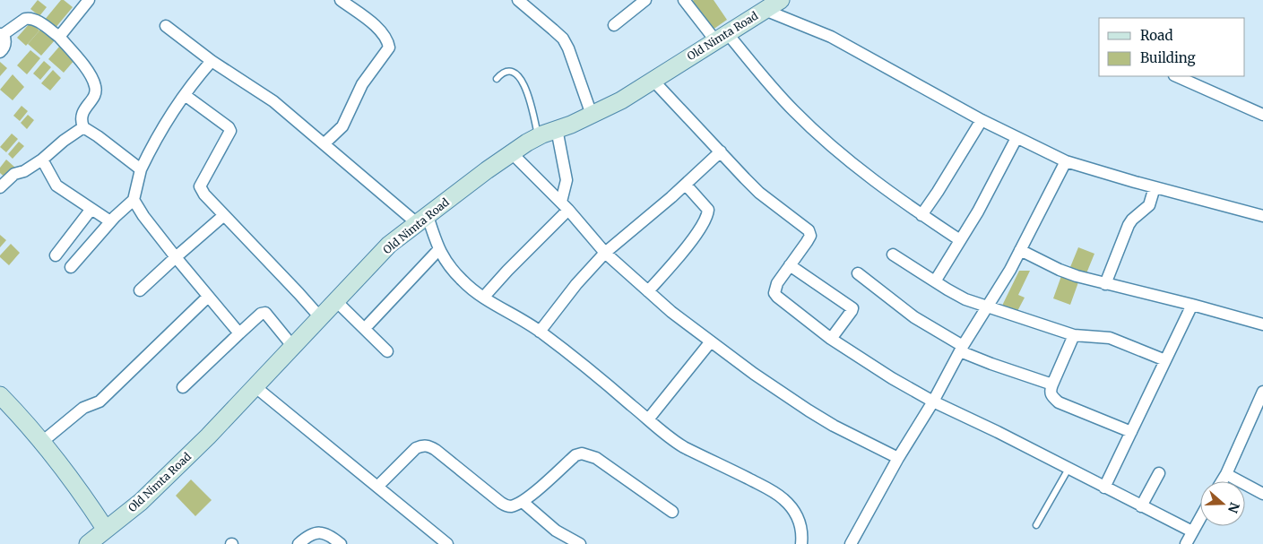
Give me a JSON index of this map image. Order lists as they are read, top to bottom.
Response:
{
  "streets": {
    "street": ["Old Nimta Road"]
  },
  "legend": ["Road", "Building"],
  "north": "right"
}
